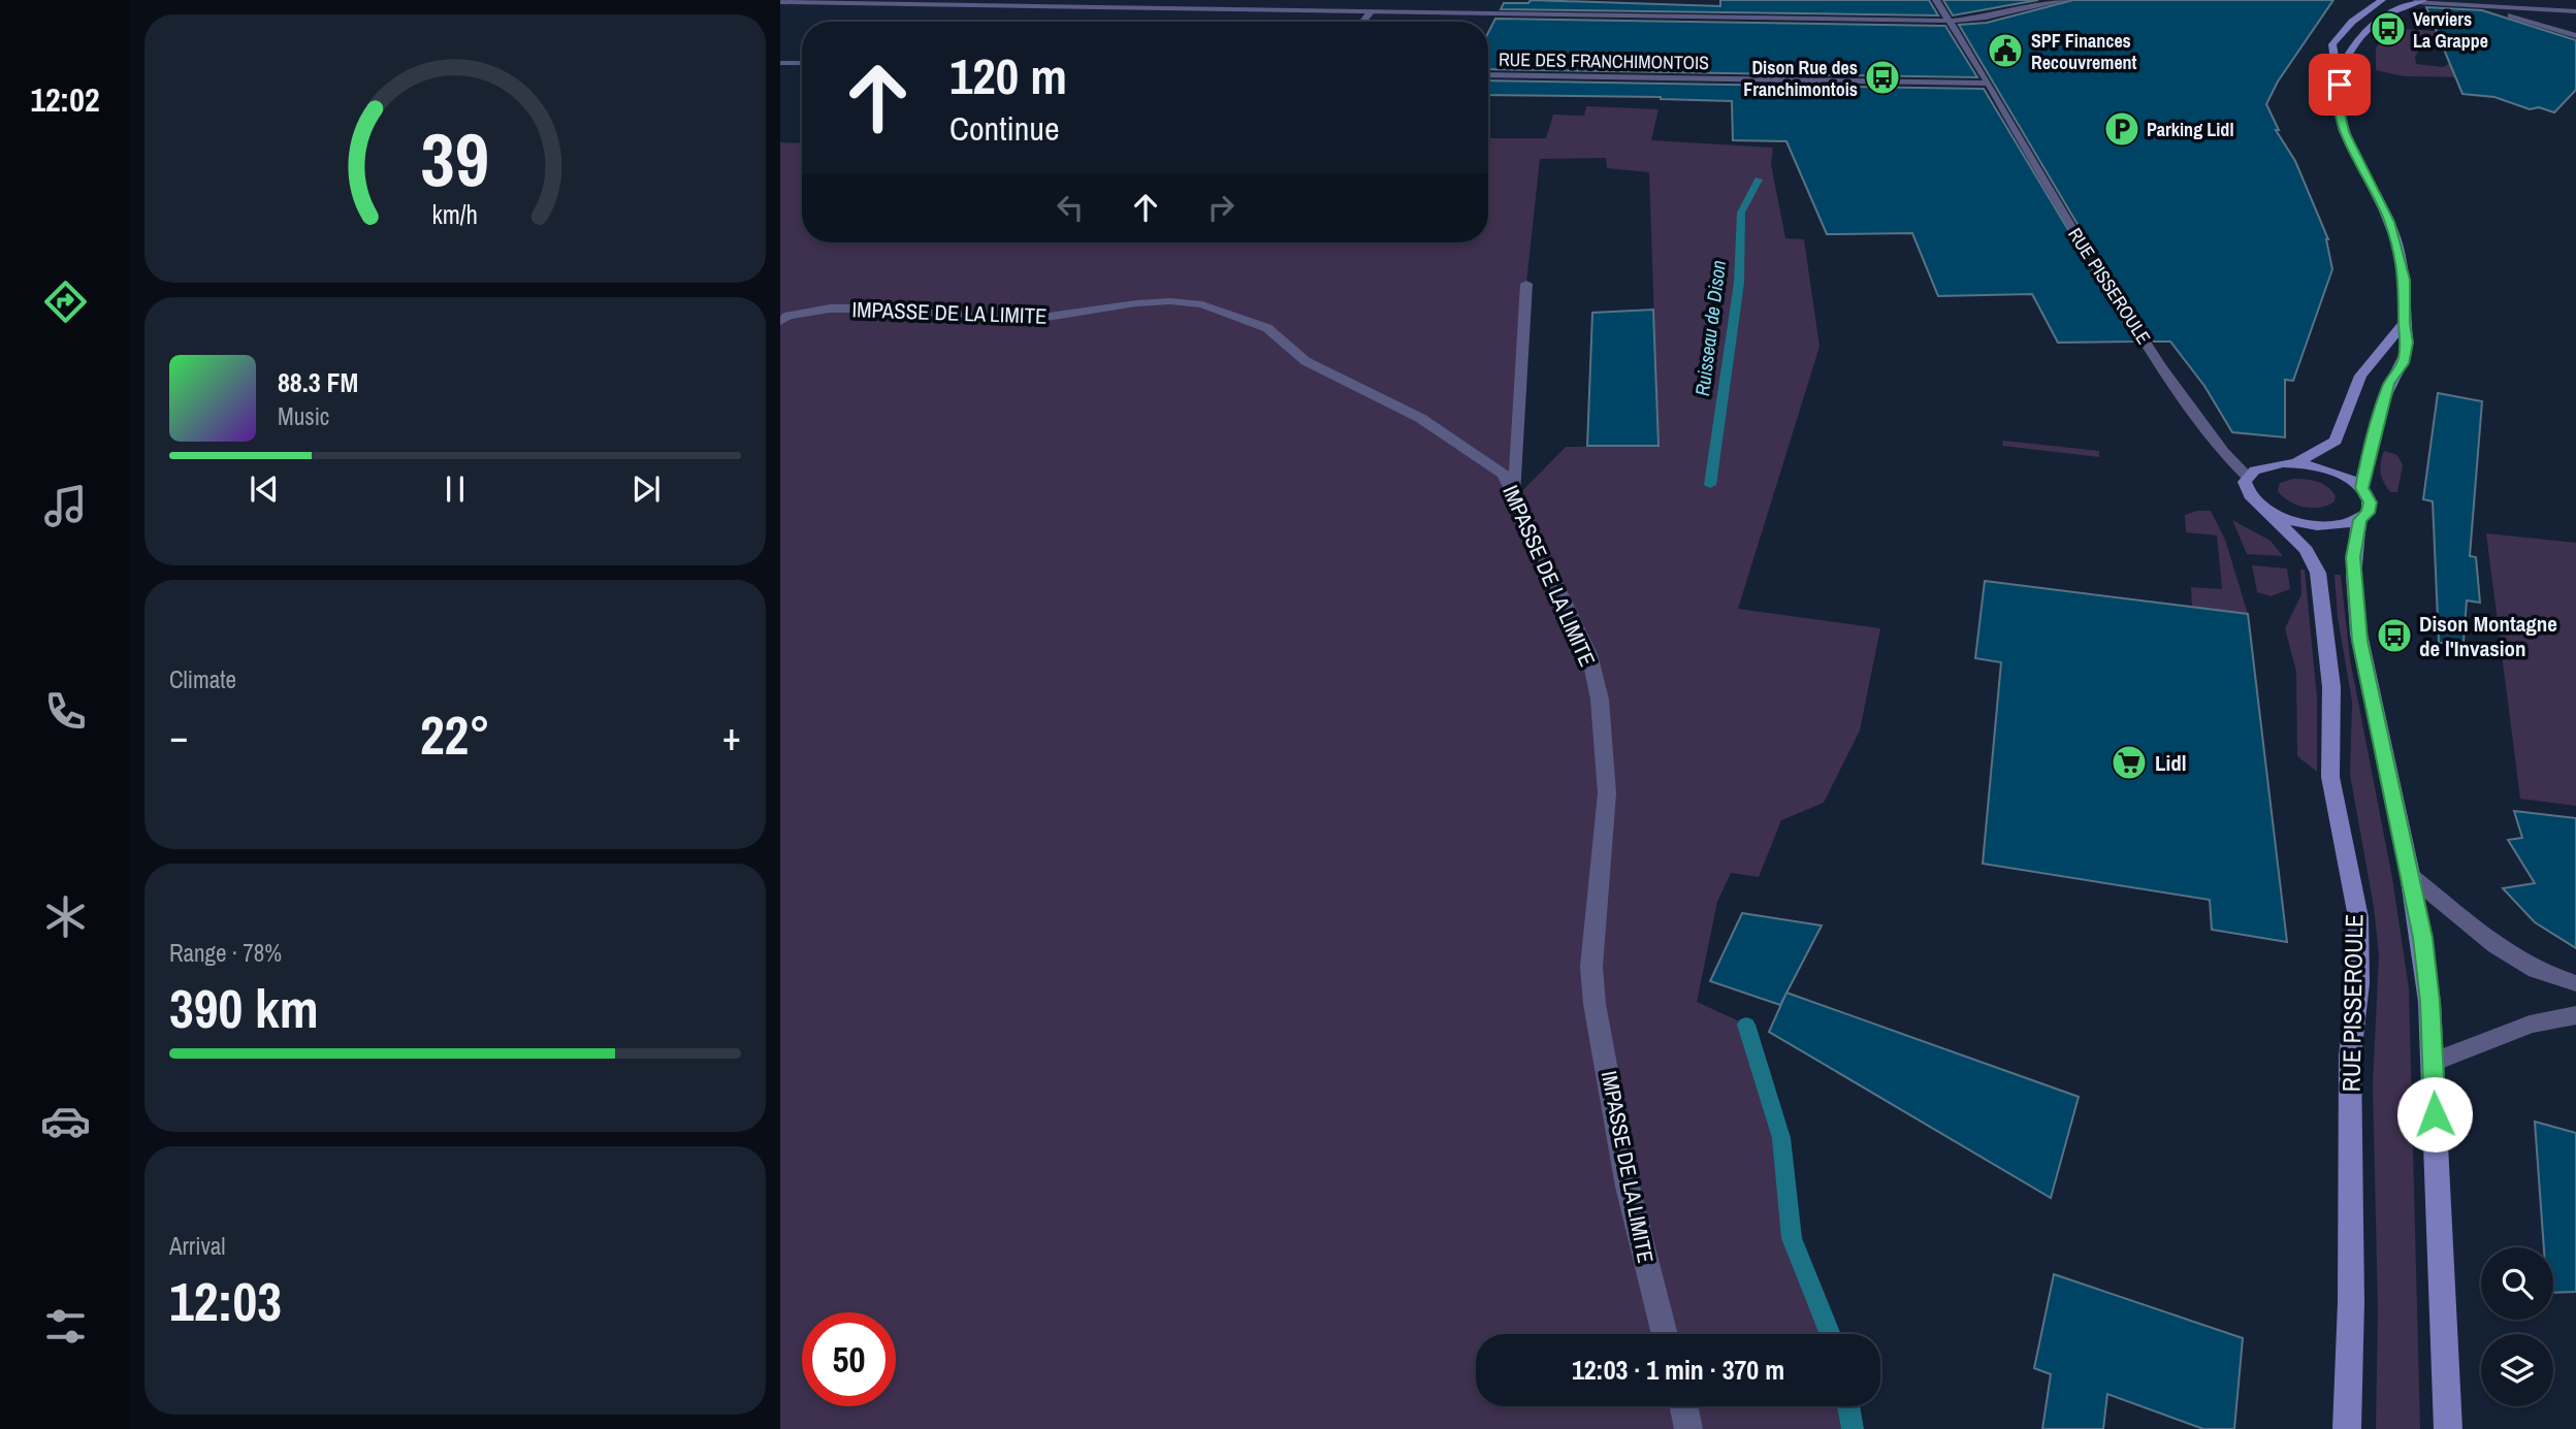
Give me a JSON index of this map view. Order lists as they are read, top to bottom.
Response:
{
  "streets": {
    "main road": ["RUE PISSEROULE"],
    "street": ["RUE DES FRANCHIMONTOIS", "IMPASSE DE LA LIMITE"]
  },
  "crossings": [
    ["RUE DES FRANCHIMONTOIS", "RUE PISSEROULE"]
  ],
  "water": ["Ruisseau de Dison"],
  "places": {
    "bus stop": ["Verviers La Grappe", "Dison Rue des Franchimontois", "Dison Montagne de l'Invasion"],
    "public building": ["SPF Finances Recouvrement"],
    "parking": ["Parking Lidl"],
    "supermarket": ["Lidl"]
  },
  "page": {
    "tabs": "12:02",
    "turn": ["120 m", "Continue"],
    "song": ["88.3 FM", "Music"],
    "tile": [
      "Climate",
      ["Range · 78%", "390 km"],
      ["Arrival", "12:03"]
    ],
    "heat": ["−", "22°", "+"],
    "limit": "50",
    "trip": "12:03 · 1 min · 370 m",
    "gauge": ["39", "km/h"]
  }
}
